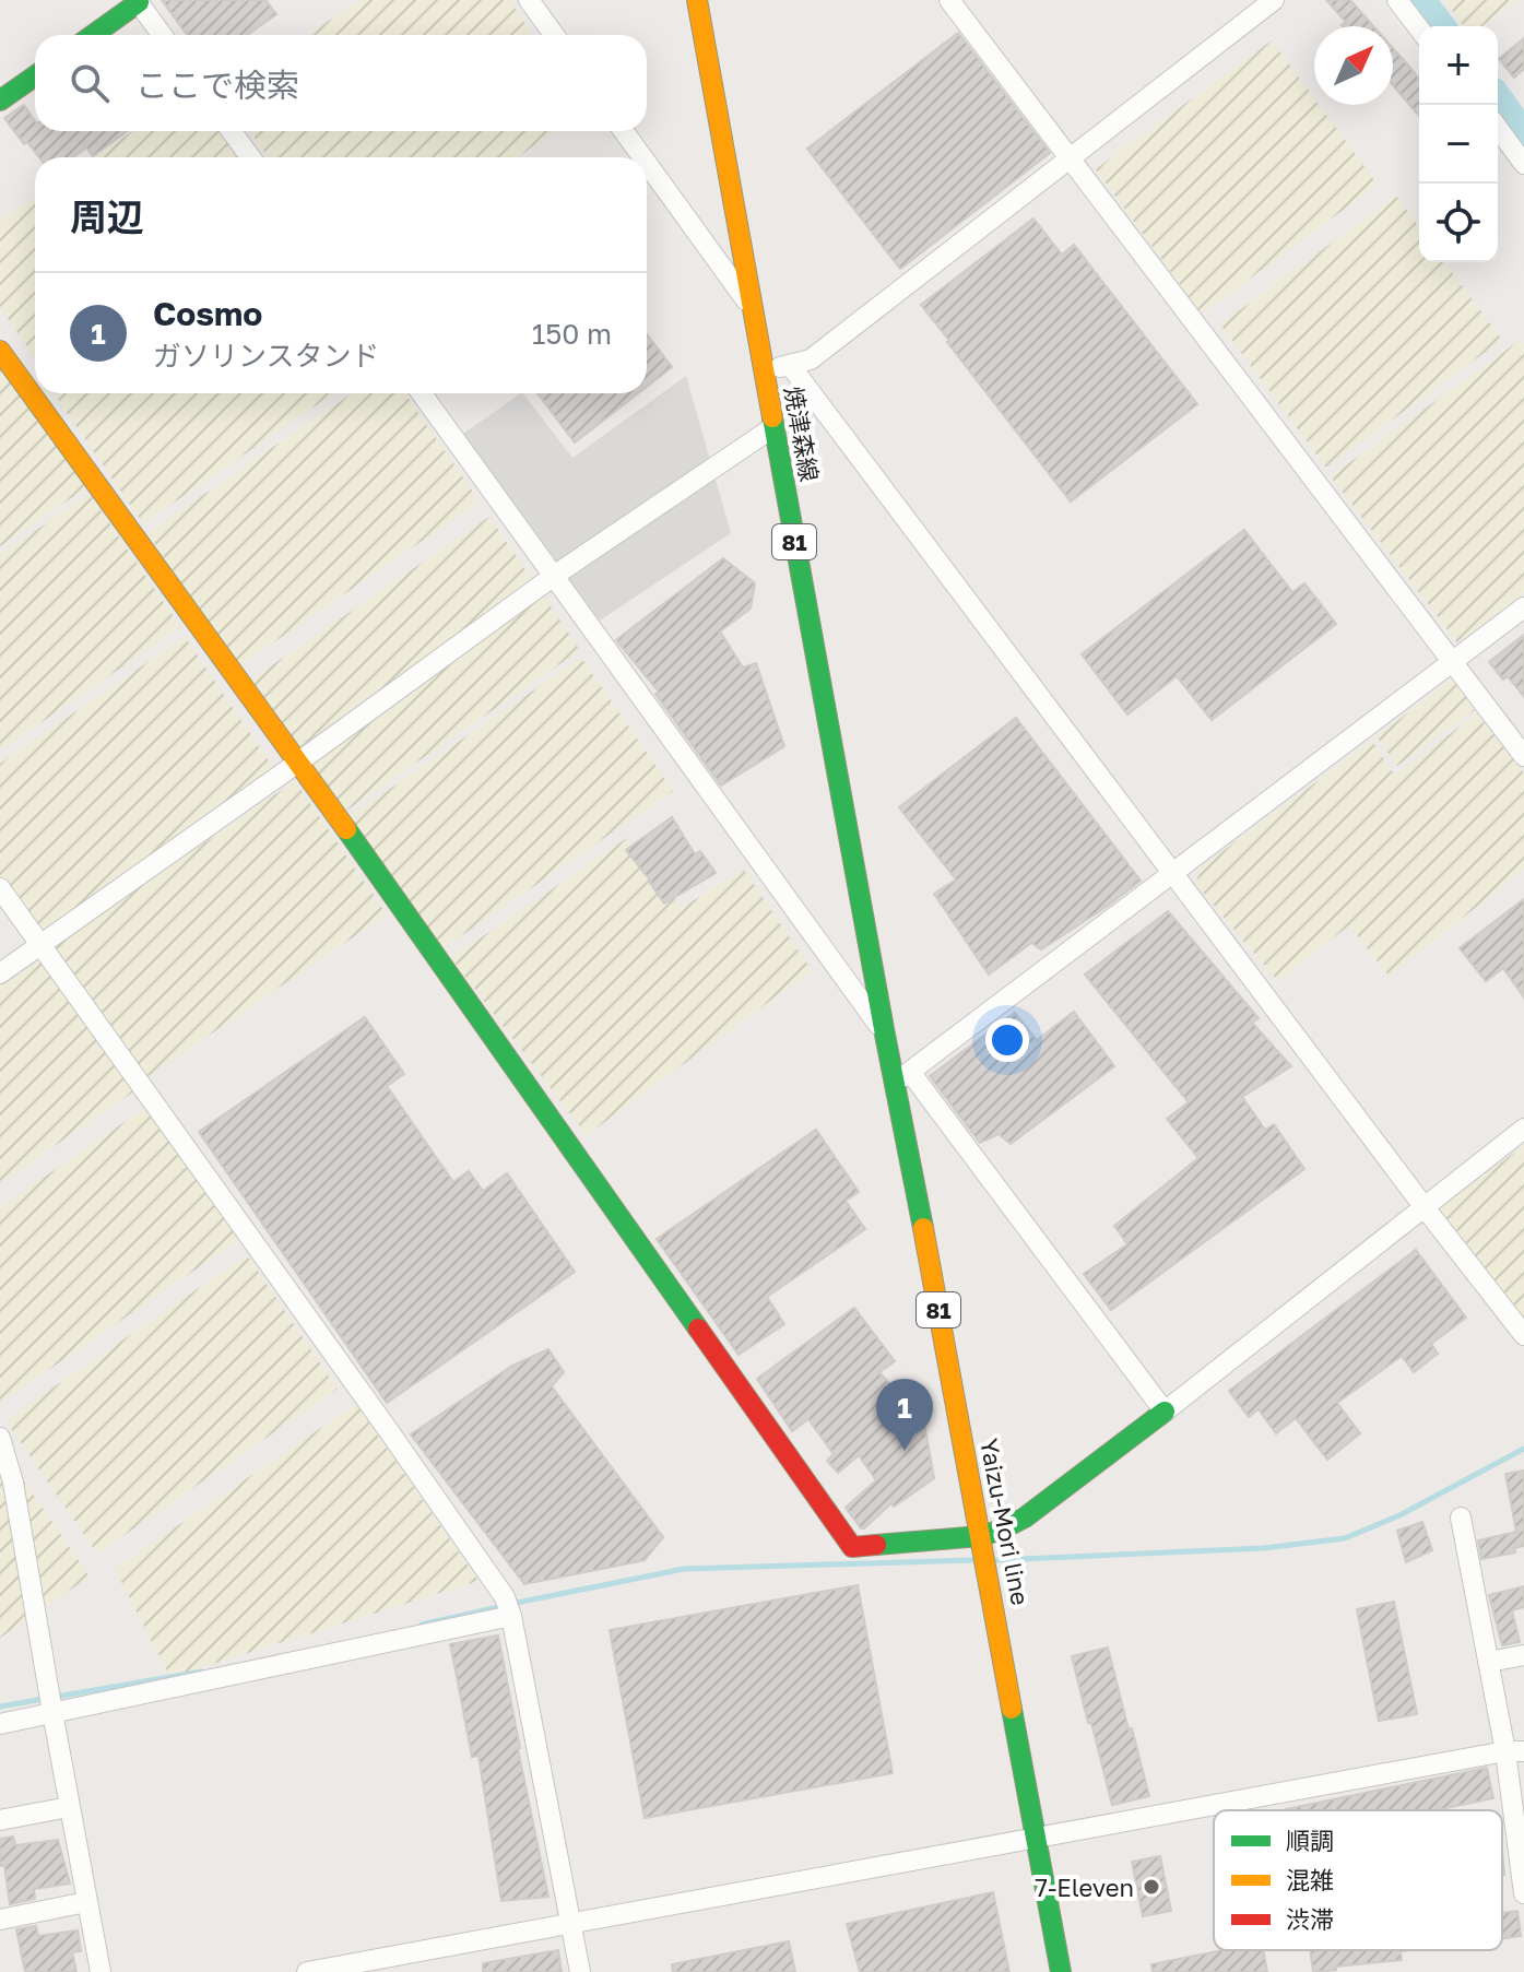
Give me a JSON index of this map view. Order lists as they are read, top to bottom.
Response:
{
  "streets": {
    "main road": ["焼津森線", "81", "Yaizu-Mori line"]
  },
  "crossings": [
    ["焼津森線", "Yaizu-Mori line"]
  ],
  "places": ["7-Eleven"],
  "legend": ["順調", "混雑", "渋滞"],
  "north": "top right",
  "page": {
    "map_buttons": ["+", "−"],
    "search": "ここで検索",
    "heading": "周辺",
    "list": [
      {
        "mark": "1",
        "name": "Cosmo",
        "note": "ガソリンスタンド",
        "value": "150 m"
      }
    ],
    "pins": "1"
  }
}
